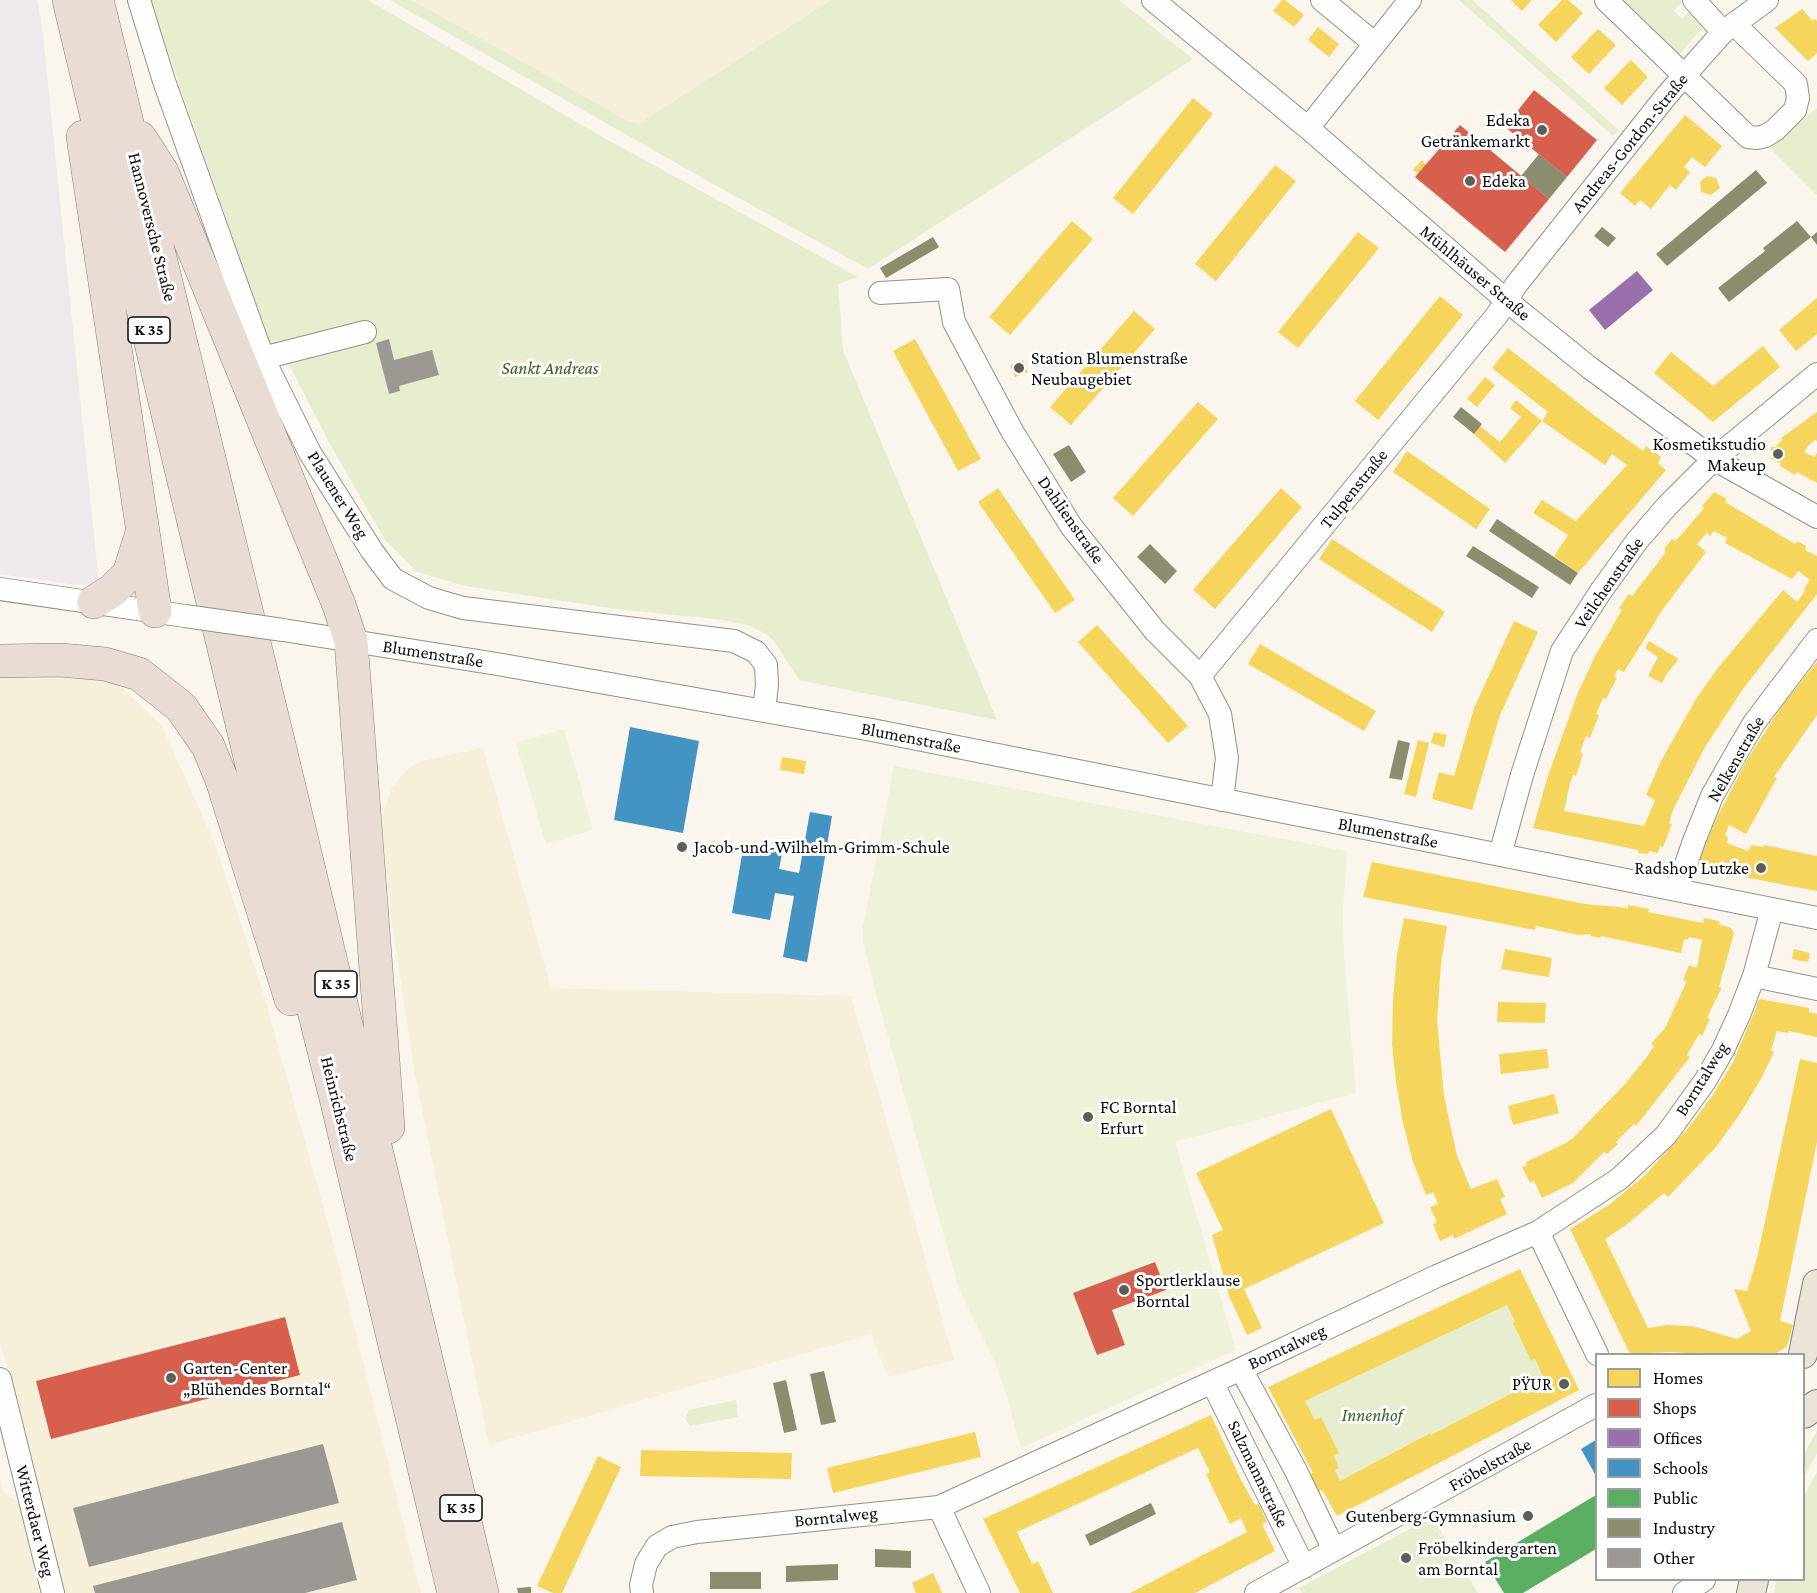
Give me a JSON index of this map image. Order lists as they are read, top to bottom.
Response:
{
  "streets": {
    "highway": ["Hannoversche Straße", "K 35", "Heinrichstraße"],
    "street": [
      "Andreas-Gordon-Straße",
      "Mühlhäuser Straße",
      "Tulpenstraße",
      "Plauener Weg",
      "Dahlienstraße",
      "Veilchenstraße",
      "Blumenstraße",
      "Nelkenstraße",
      "Borntalweg",
      "Fröbelstraße",
      "Salzmannstraße",
      "Witterdaer Weg"
    ]
  },
  "crossings": [
    ["Andreas-Gordon-Straße", "Mühlhäuser Straße"],
    ["Andreas-Gordon-Straße", "Tulpenstraße"],
    ["Hannoversche Straße", "Heinrichstraße"],
    ["Mühlhäuser Straße", "Tulpenstraße"],
    ["Mühlhäuser Straße", "Veilchenstraße"],
    ["Tulpenstraße", "Dahlienstraße"],
    ["Plauener Weg", "Blumenstraße"],
    ["Dahlienstraße", "Blumenstraße"],
    ["Veilchenstraße", "Blumenstraße"],
    ["Blumenstraße", "Nelkenstraße"],
    ["Blumenstraße", "Borntalweg"],
    ["Borntalweg", "Salzmannstraße"],
    ["Fröbelstraße", "Salzmannstraße"]
  ],
  "parks": ["Sankt Andreas", "Innenhof"],
  "places": [
    "Edeka Getränkemarkt",
    "Edeka",
    "Station Blumenstraße Neubaugebiet",
    "Kosmetikstudio Makeup",
    "Jacob-und-Wilhelm-Grimm-Schule",
    "Radshop Lutzke",
    "FC Borntal Erfurt",
    "Sportlerklause Borntal",
    "Garten-Center „Blühendes Borntal“",
    "PŸUR",
    "Gutenberg-Gymnasium",
    "Fröbelkindergarten am Borntal"
  ],
  "legend": [
    "Homes",
    "Shops",
    "Offices",
    "Schools",
    "Public",
    "Industry",
    "Other"
  ]
}
